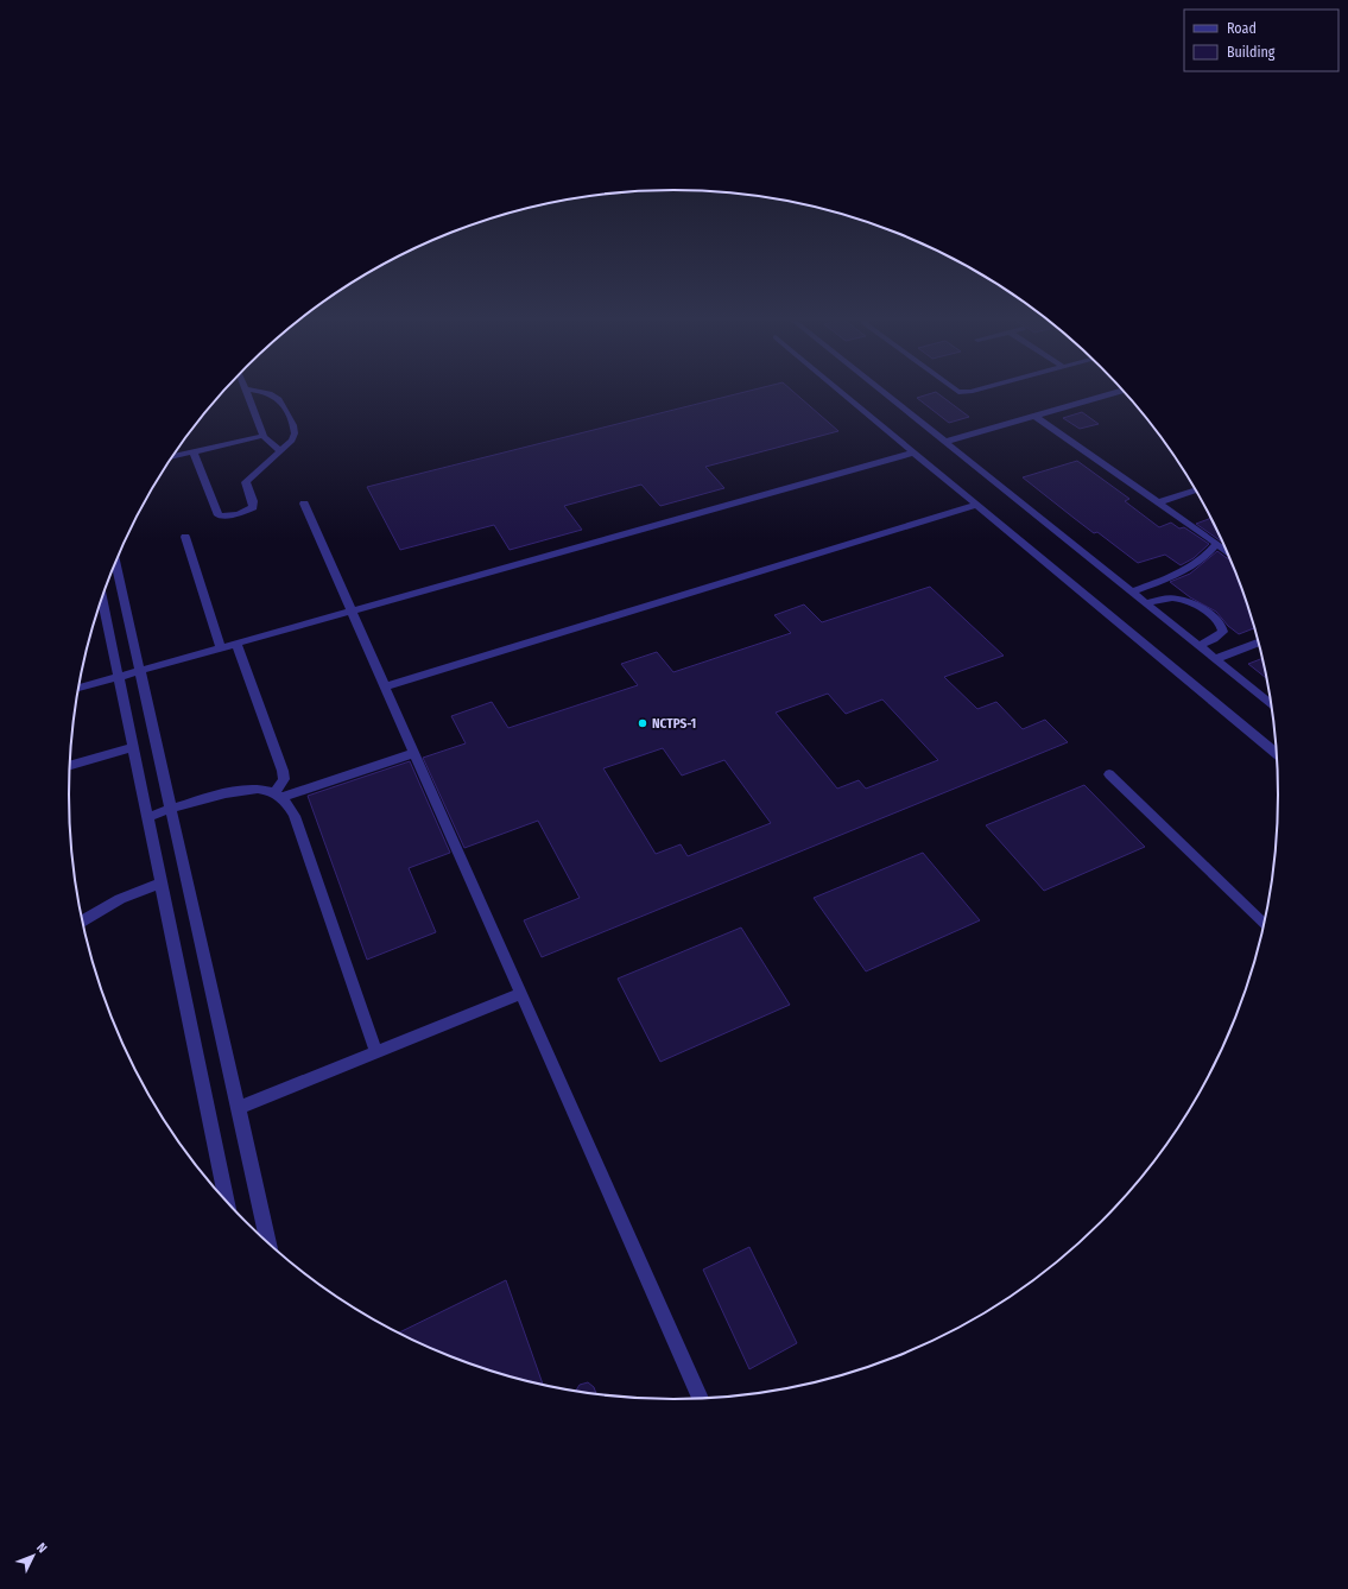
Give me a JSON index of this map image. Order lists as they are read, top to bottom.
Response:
{
  "places": ["NCTPS-1"],
  "legend": ["Road", "Building"],
  "north": "top right"
}
